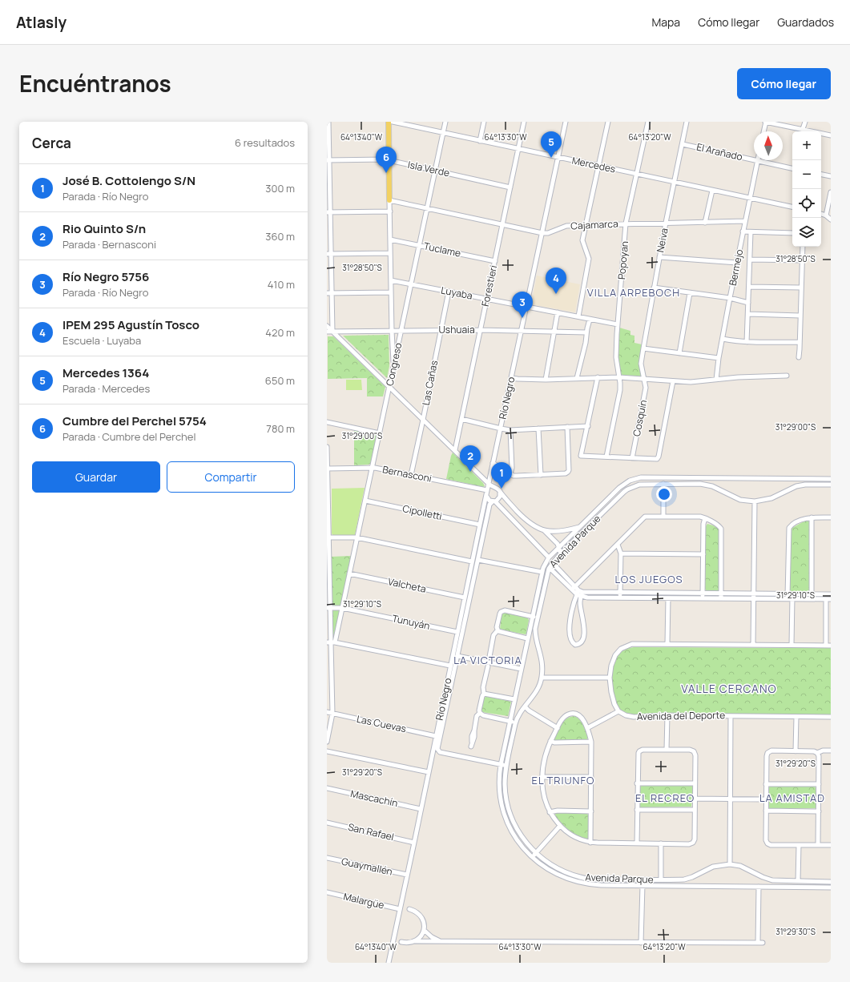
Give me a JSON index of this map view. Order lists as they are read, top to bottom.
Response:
{
  "streets": {
    "street": [
      "El Arañado",
      "Mercedes",
      "Isla Verde",
      "Cajamarca",
      "Neiva",
      "Tuclame",
      "Popoyan",
      "Bermejo",
      "Forestieri",
      "Luyaba",
      "Ushuaia",
      "Congreso",
      "Las Cañas",
      "Río Negro",
      "Cosquín",
      "Bernasconi",
      "Cipolletti",
      "Avenida Parque",
      "Valcheta",
      "Tunuyán",
      "Avenida del Deporte",
      "Las Cuevas",
      "Mascachín",
      "San Rafael",
      "Guaymallén",
      "Malargüe"
    ]
  },
  "crossings": [
    ["El Arañado", "Neiva"],
    ["El Arañado", "Bermejo"],
    ["Mercedes", "Neiva"],
    ["Mercedes", "Popoyan"],
    ["Mercedes", "Bermejo"],
    ["Mercedes", "Forestieri"],
    ["Mercedes", "Congreso"],
    ["Mercedes", "Río Negro"],
    ["Isla Verde", "Forestieri"],
    ["Isla Verde", "Congreso"],
    ["Cajamarca", "Neiva"],
    ["Cajamarca", "Popoyan"],
    ["Cajamarca", "Bermejo"],
    ["Cajamarca", "Forestieri"],
    ["Cajamarca", "Congreso"],
    ["Cajamarca", "Río Negro"],
    ["Neiva", "Cosquín"],
    ["Tuclame", "Forestieri"],
    ["Tuclame", "Congreso"],
    ["Popoyan", "Luyaba"],
    ["Forestieri", "Luyaba"],
    ["Forestieri", "Ushuaia"],
    ["Luyaba", "Congreso"],
    ["Luyaba", "Las Cañas"],
    ["Luyaba", "Río Negro"],
    ["Ushuaia", "Congreso"],
    ["Ushuaia", "Las Cañas"],
    ["Ushuaia", "Río Negro"],
    ["Congreso", "Bernasconi"],
    ["Congreso", "Cipolletti"],
    ["Congreso", "Valcheta"],
    ["Congreso", "Tunuyán"],
    ["Las Cañas", "Bernasconi"],
    ["Río Negro", "Bernasconi"],
    ["Río Negro", "Cipolletti"],
    ["Río Negro", "Avenida Parque"],
    ["Río Negro", "Valcheta"],
    ["Río Negro", "Tunuyán"],
    ["Río Negro", "Las Cuevas"],
    ["Río Negro", "Mascachín"],
    ["Río Negro", "San Rafael"],
    ["Río Negro", "Guaymallén"],
    ["Río Negro", "Malargüe"]
  ],
  "districts": [
    "VILLA ARPEBOCH",
    "LOS JUEGOS",
    "LA VICTORIA",
    "VALLE CERCANO",
    "EL TRIUNFO",
    "EL RECREO",
    "LA AMISTAD"
  ],
  "north": "top",
  "page": {
    "header": "Atlasly",
    "nav": ["Mapa", "Cómo llegar", "Guardados"],
    "title": "Encuéntranos",
    "buttons": [
      "Cómo llegar",
      ["Guardar", "Compartir"]
    ],
    "heading": ["Cerca", "6 resultados"],
    "map_buttons": ["+", "−"],
    "pins": [
      "5",
      "6",
      "4",
      "3",
      "2",
      "1"
    ],
    "list": [
      {
        "mark": "1",
        "name": "José B. Cottolengo S/N",
        "note": "Parada · Río Negro",
        "value": "300 m"
      },
      {
        "mark": "2",
        "name": "Rio Quinto S/n",
        "note": "Parada · Bernasconi",
        "value": "360 m"
      },
      {
        "mark": "3",
        "name": "Río Negro 5756",
        "note": "Parada · Río Negro",
        "value": "410 m"
      },
      {
        "mark": "4",
        "name": "IPEM 295 Agustín Tosco",
        "note": "Escuela · Luyaba",
        "value": "420 m"
      },
      {
        "mark": "5",
        "name": "Mercedes 1364",
        "note": "Parada · Mercedes",
        "value": "650 m"
      },
      {
        "mark": "6",
        "name": "Cumbre del Perchel 5754",
        "note": "Parada · Cumbre del Perchel",
        "value": "780 m"
      }
    ]
  },
  "coordinates": [
    "64°13'40\"W",
    "64°13'30\"W",
    "64°13'20\"W",
    "31°28'50\"S",
    "31°29'00\"S",
    "31°29'10\"S",
    "31°29'20\"S",
    "31°29'30\"S"
  ]
}
